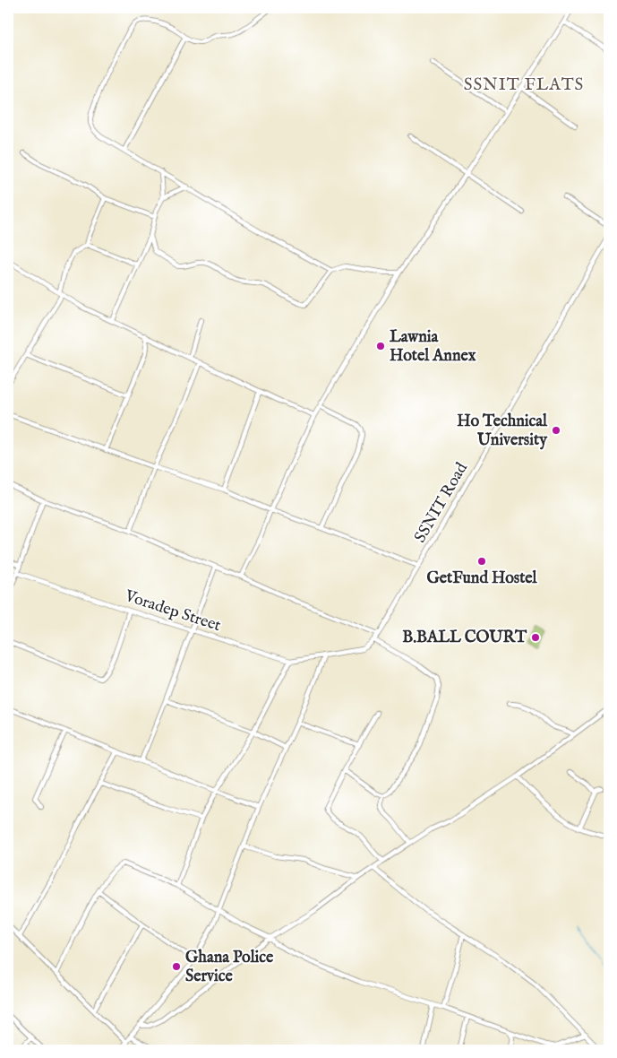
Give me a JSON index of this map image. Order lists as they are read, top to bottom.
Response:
{
  "streets": {
    "street": ["SSNIT Road", "Voradep Street"]
  },
  "crossings": [
    ["SSNIT Road", "Voradep Street"]
  ],
  "districts": ["SSNIT FLATS"],
  "places": [
    "Lawnia Hotel Annex",
    "Ho Technical University",
    "GetFund Hostel",
    "B.BALL COURT",
    "Ghana Police Service"
  ]
}
